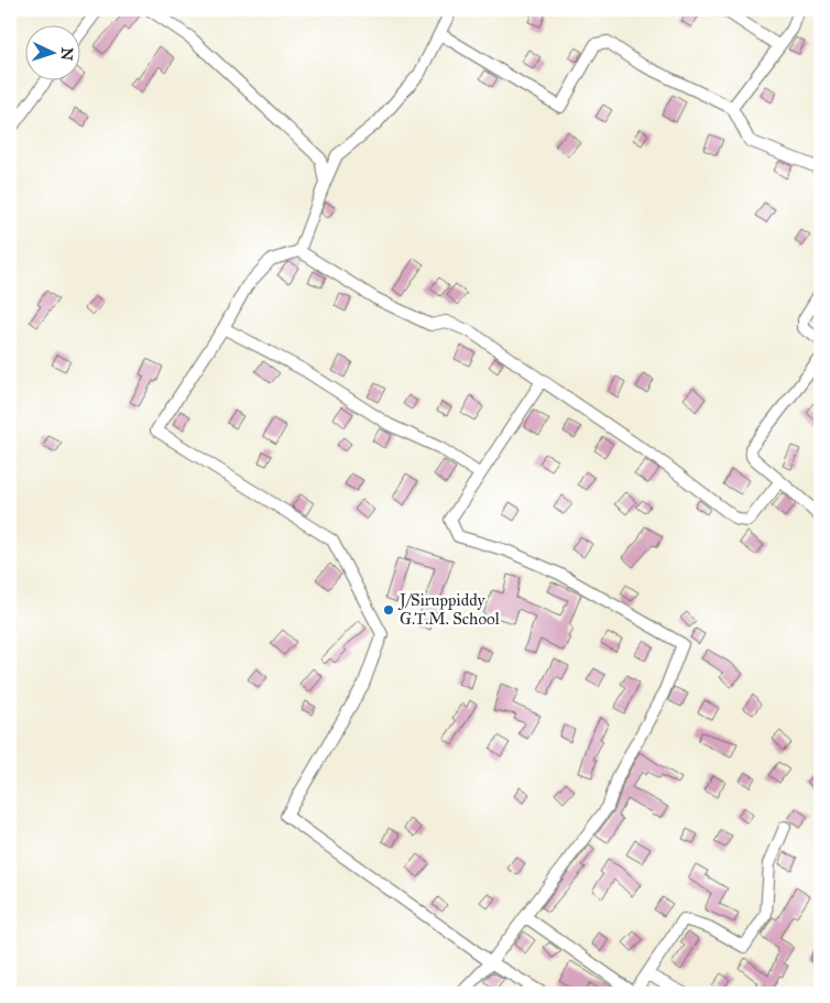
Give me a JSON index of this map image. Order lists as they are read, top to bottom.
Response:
{
  "places": ["J/Siruppiddy G.T.M. School"],
  "north": "right"
}
